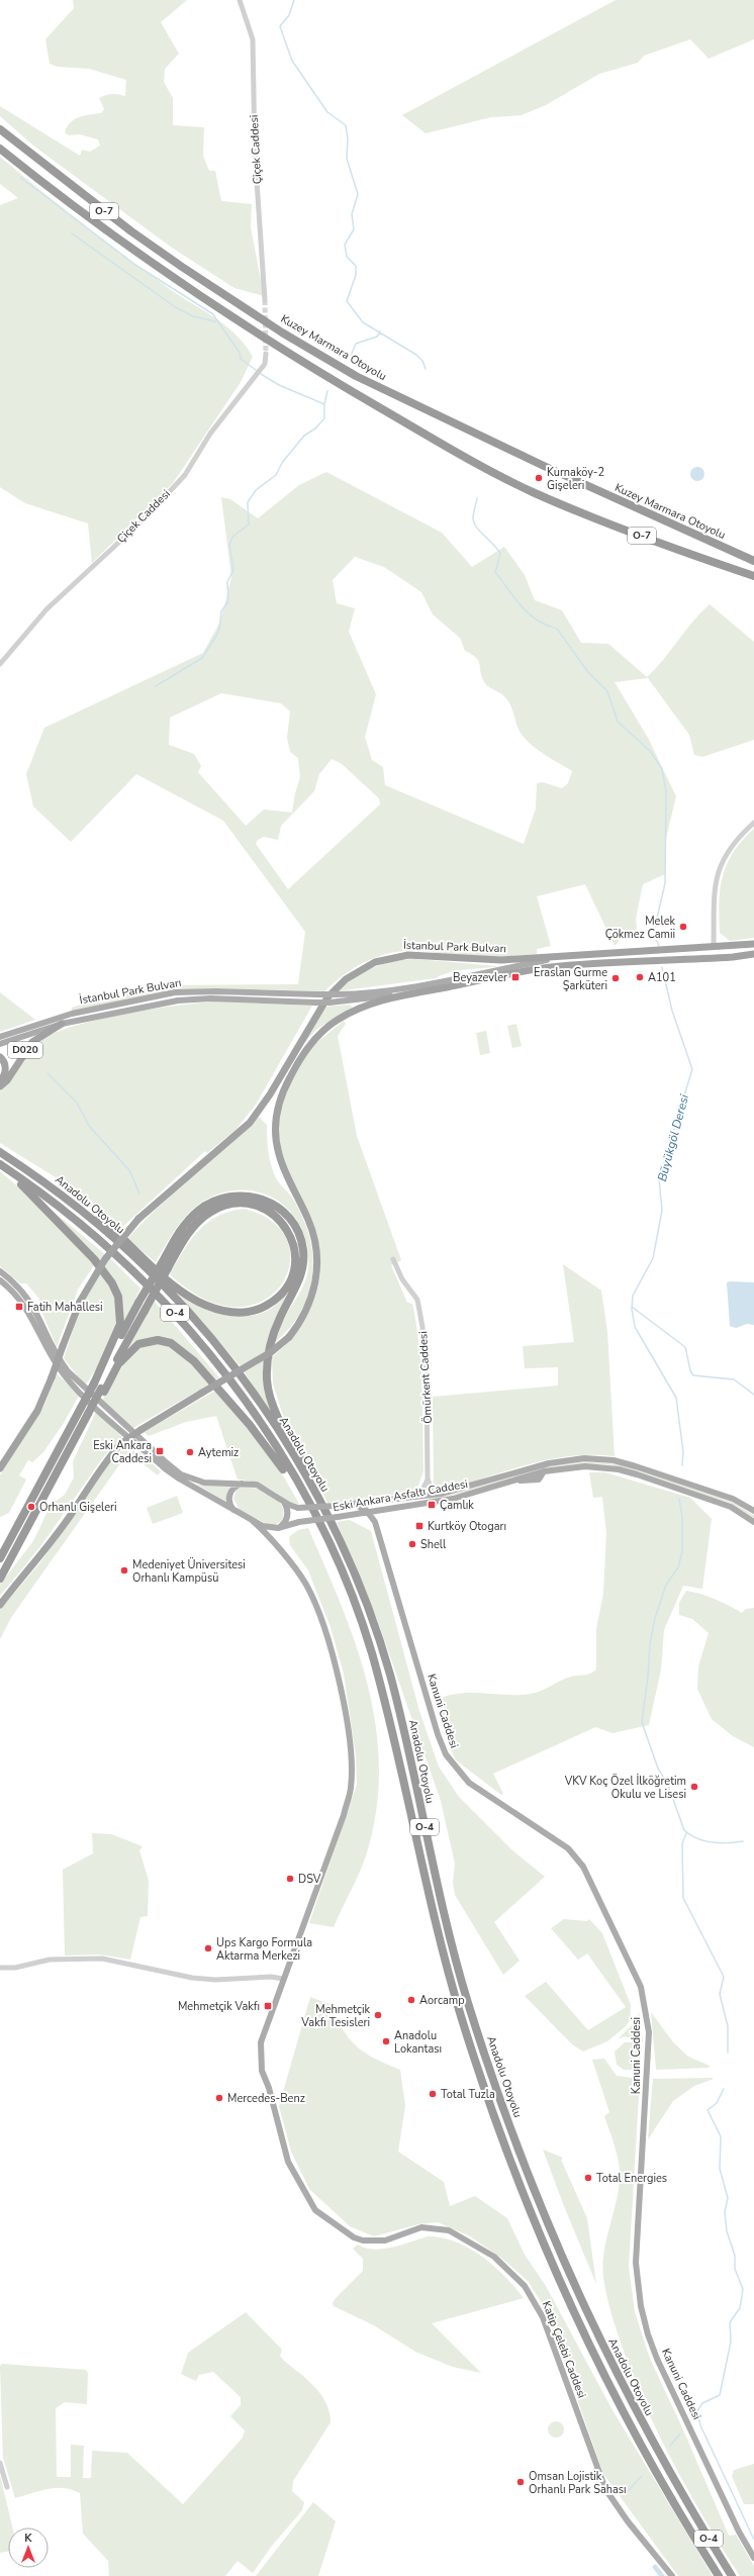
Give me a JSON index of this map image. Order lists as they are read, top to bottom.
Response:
{
  "streets": {
    "highway": [
      "O-7",
      "Kuzey Marmara Otoyolu",
      "İstanbul Park Bulvarı",
      "D020",
      "Anadolu Otoyolu",
      "O-4"
    ],
    "main road": ["Eski Ankara Asfaltı Caddesi", "Kanuni Caddesi", "Katip Çelebi Caddesi"],
    "street": ["Çiçek Caddesi", "Ömürkent Caddesi"]
  },
  "crossings": [
    ["İstanbul Park Bulvarı", "D020"],
    ["Eski Ankara Asfaltı Caddesi", "Kanuni Caddesi"],
    ["Eski Ankara Asfaltı Caddesi", "Katip Çelebi Caddesi"]
  ],
  "water": ["Büyükgöl Deresi"],
  "places": {
    "other": [
      "Kurnaköy-2 Gişeleri",
      "Melek Çökmez Camii",
      "A101",
      "Eraslan Gurme Şarküteri",
      "Aytemiz",
      "Orhanlı Gişeleri",
      "Shell",
      "Medeniyet Üniversitesi Orhanlı Kampüsü",
      "VKV Koç Özel İlköğretim Okulu ve Lisesi",
      "DSV",
      "Ups Kargo Formula Aktarma Merkezi",
      "Aorcamp",
      "Mehmetçik Vakfı Tesisleri",
      "Anadolu Lokantası",
      "Total Tuzla",
      "Mercedes-Benz",
      "Total Energies",
      "Omsan Lojistik Orhanlı Park Sahası"
    ],
    "transit": [
      "Beyazevler",
      "Fatih Mahallesi",
      "Eski Ankara Caddesi",
      "Çamlık",
      "Kurtköy Otogarı",
      "Mehmetçik Vakfı"
    ]
  },
  "north": "top"
}
